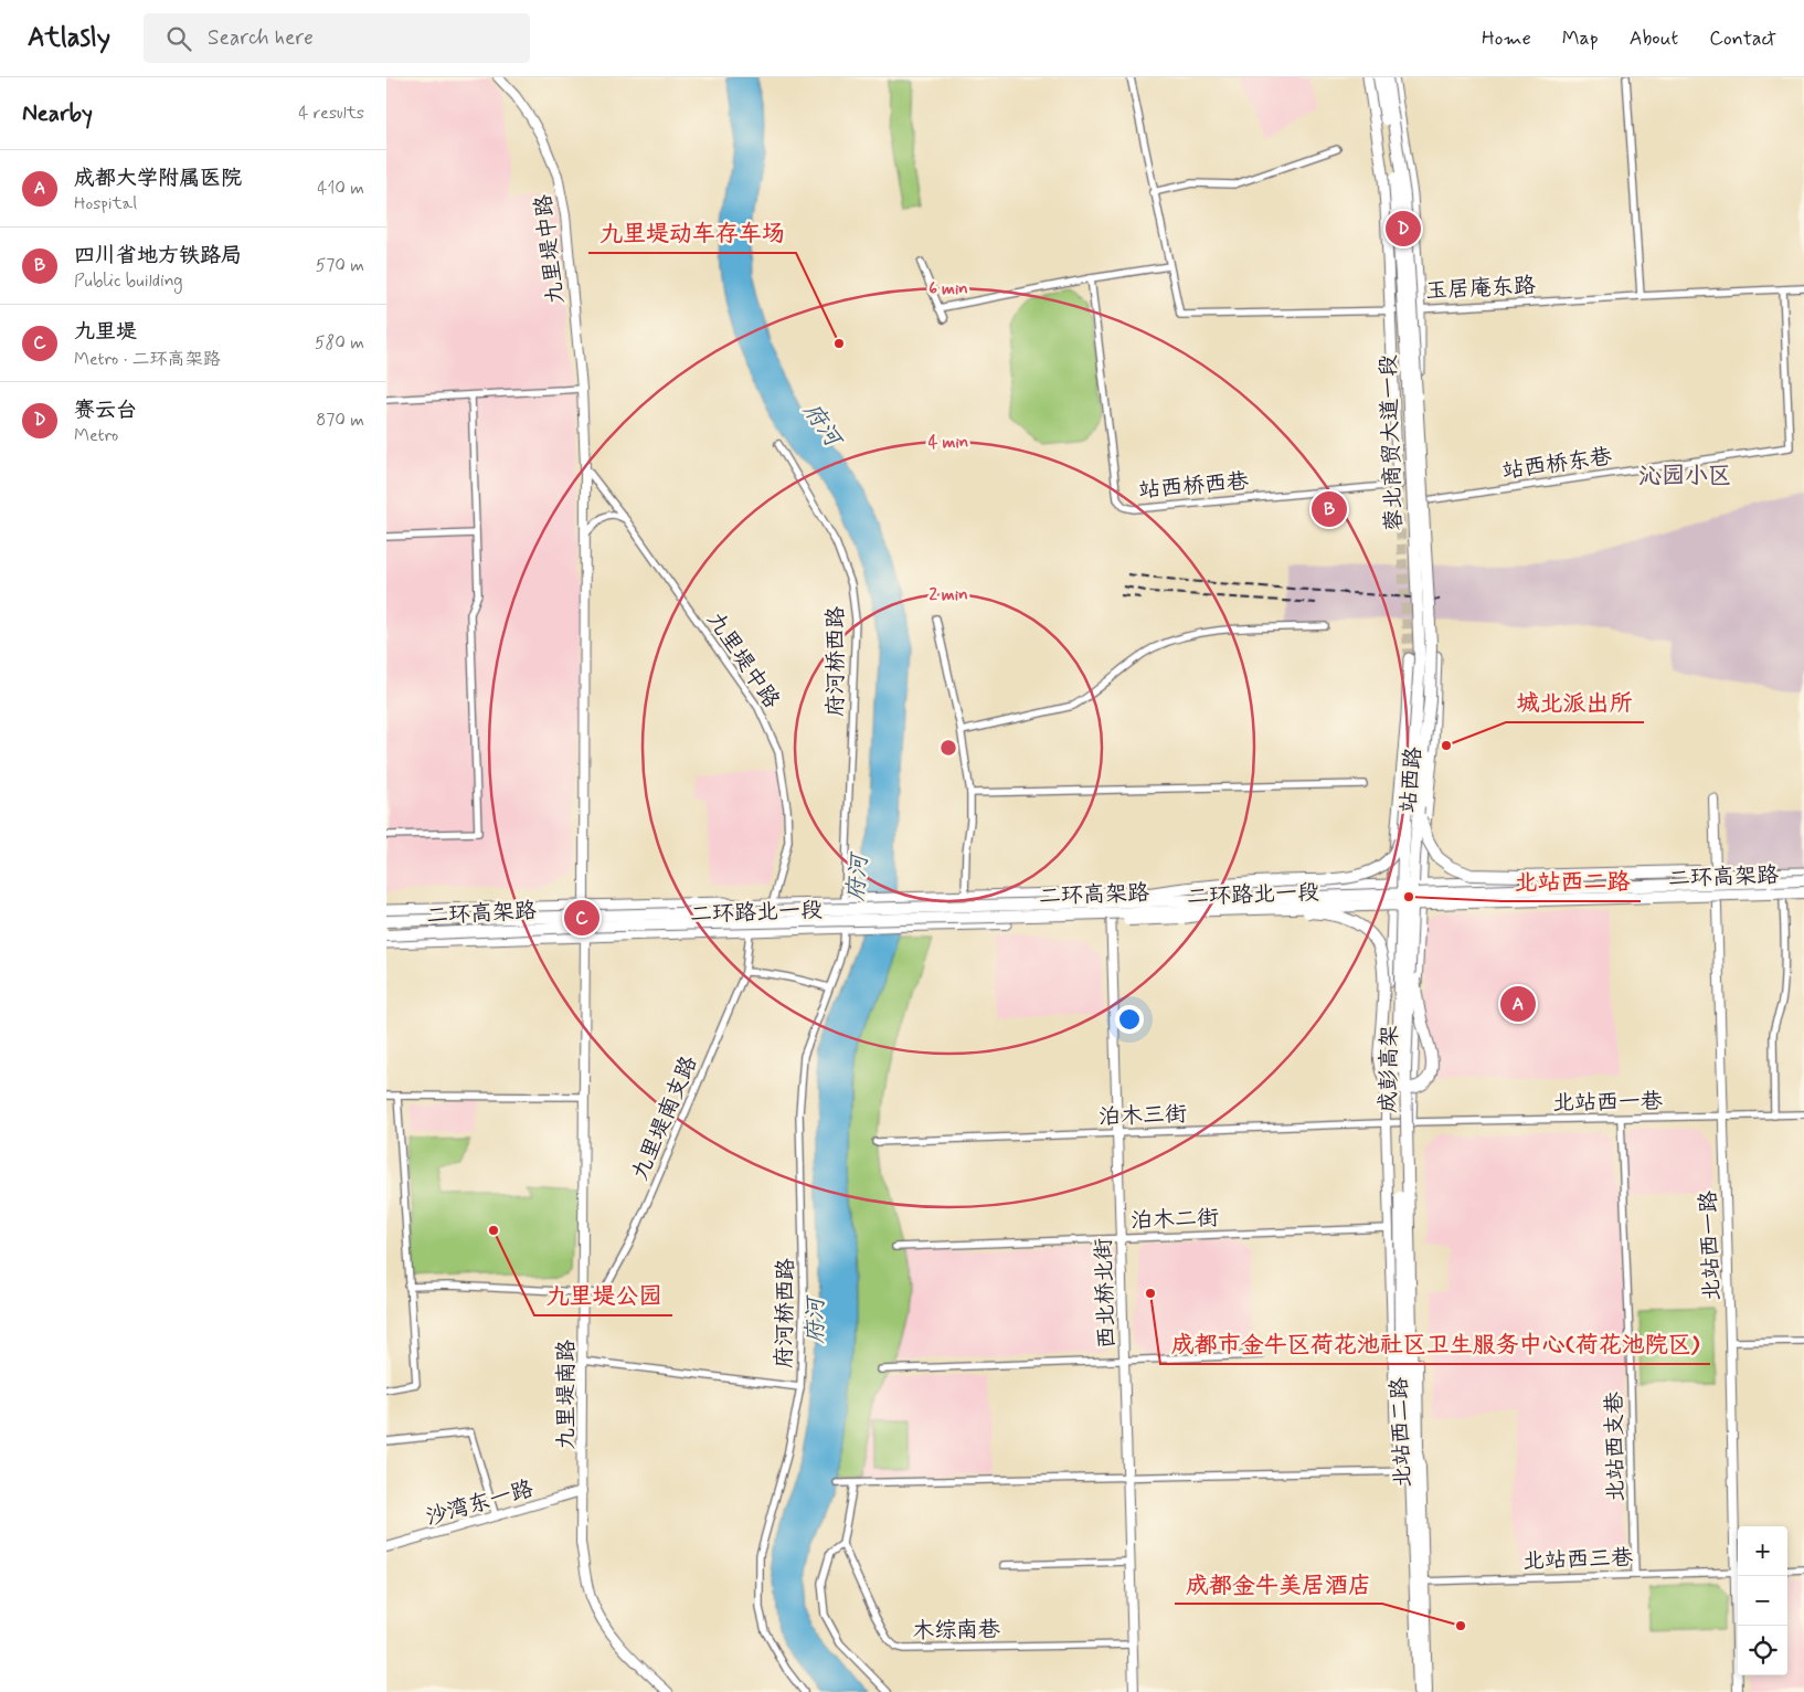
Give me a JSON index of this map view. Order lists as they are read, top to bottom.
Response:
{
  "streets": {
    "main road": [
      "蓉北商贸大道一段",
      "站西路",
      "二环高架路",
      "二环路北一段",
      "成彭高架",
      "北站西二路"
    ],
    "street": [
      "九里堤中路",
      "玉居庵东路",
      "站西桥东巷",
      "站西桥西巷",
      "府河桥西路",
      "北站西一巷",
      "泊木三街",
      "九里堤南支路",
      "泊木二街",
      "北站西一路",
      "西北桥北街",
      "九里堤南路",
      "北站西支巷",
      "沙湾东一路",
      "北站西三巷",
      "木综南巷"
    ]
  },
  "crossings": [
    ["九里堤中路", "二环路北一段"],
    ["九里堤中路", "九里堤南路"],
    ["玉居庵东路", "蓉北商贸大道一段"],
    ["玉居庵东路", "站西桥东巷"],
    ["蓉北商贸大道一段", "站西桥东巷"],
    ["蓉北商贸大道一段", "站西桥西巷"],
    ["蓉北商贸大道一段", "成彭高架"],
    ["府河桥西路", "二环路北一段"],
    ["站西路", "二环路北一段"],
    ["站西路", "北站西二路"],
    ["二环高架路", "二环路北一段"],
    ["二环路北一段", "九里堤南支路"],
    ["二环路北一段", "北站西一路"],
    ["二环路北一段", "西北桥北街"],
    ["二环路北一段", "九里堤南路"],
    ["二环路北一段", "北站西二路"],
    ["北站西一巷", "泊木三街"],
    ["北站西一巷", "北站西一路"],
    ["北站西一巷", "北站西二路"],
    ["北站西一巷", "北站西支巷"],
    ["泊木三街", "西北桥北街"],
    ["泊木三街", "北站西二路"],
    ["九里堤南支路", "九里堤南路"],
    ["泊木二街", "西北桥北街"],
    ["泊木二街", "北站西二路"],
    ["北站西一路", "北站西三巷"],
    ["西北桥北街", "木综南巷"],
    ["九里堤南路", "沙湾东一路"],
    ["北站西二路", "北站西三巷"],
    ["北站西支巷", "北站西三巷"]
  ],
  "districts": ["沁园小区"],
  "water": ["府河"],
  "places": [
    "九里堤动车存车场",
    "城北派出所",
    "北站西二路",
    "九里堤公园",
    "成都市金牛区荷花池社区卫生服务中心(荷花池院区)",
    "成都金牛美居酒店"
  ],
  "page": {
    "header": "Atlasly",
    "search": "Search here",
    "nav": [
      "Home",
      "Map",
      "About",
      "Contact"
    ],
    "heading": ["Nearby", "4 results"],
    "list": [
      {
        "mark": "A",
        "name": "成都大学附属医院",
        "note": "Hospital",
        "value": "410 m"
      },
      {
        "mark": "B",
        "name": "四川省地方铁路局",
        "note": "Public building",
        "value": "570 m"
      },
      {
        "mark": "C",
        "name": "九里堤",
        "note": "Metro · 二环高架路",
        "value": "580 m"
      },
      {
        "mark": "D",
        "name": "赛云台",
        "note": "Metro",
        "value": "870 m"
      }
    ],
    "pins": [
      "D",
      "B",
      "C",
      "A"
    ],
    "map_buttons": ["+", "−"]
  },
  "rings": ["6 min", "4 min", "2 min"]
}
